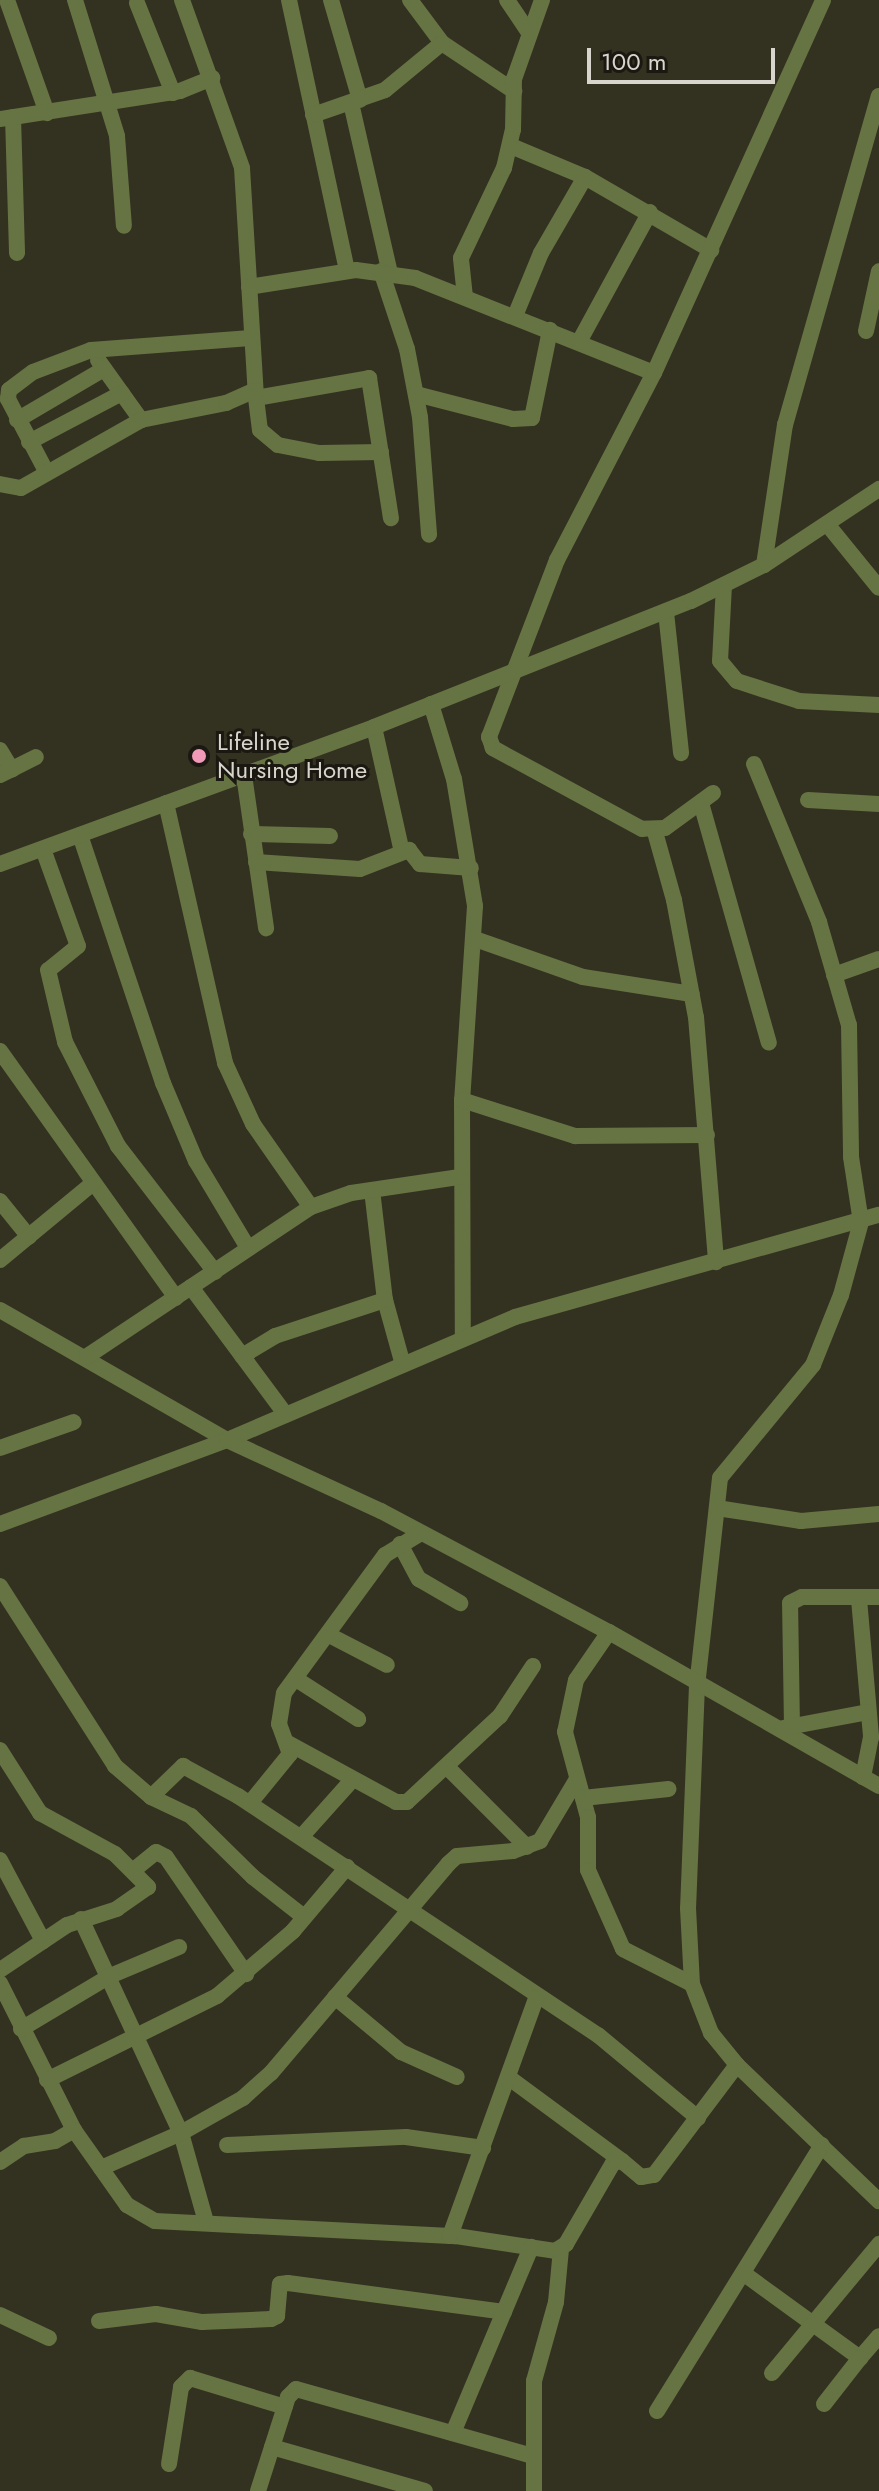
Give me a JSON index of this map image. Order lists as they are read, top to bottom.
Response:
{
  "places": ["Lifeline Nursing Home"],
  "scale_bar": "100 m"
}
